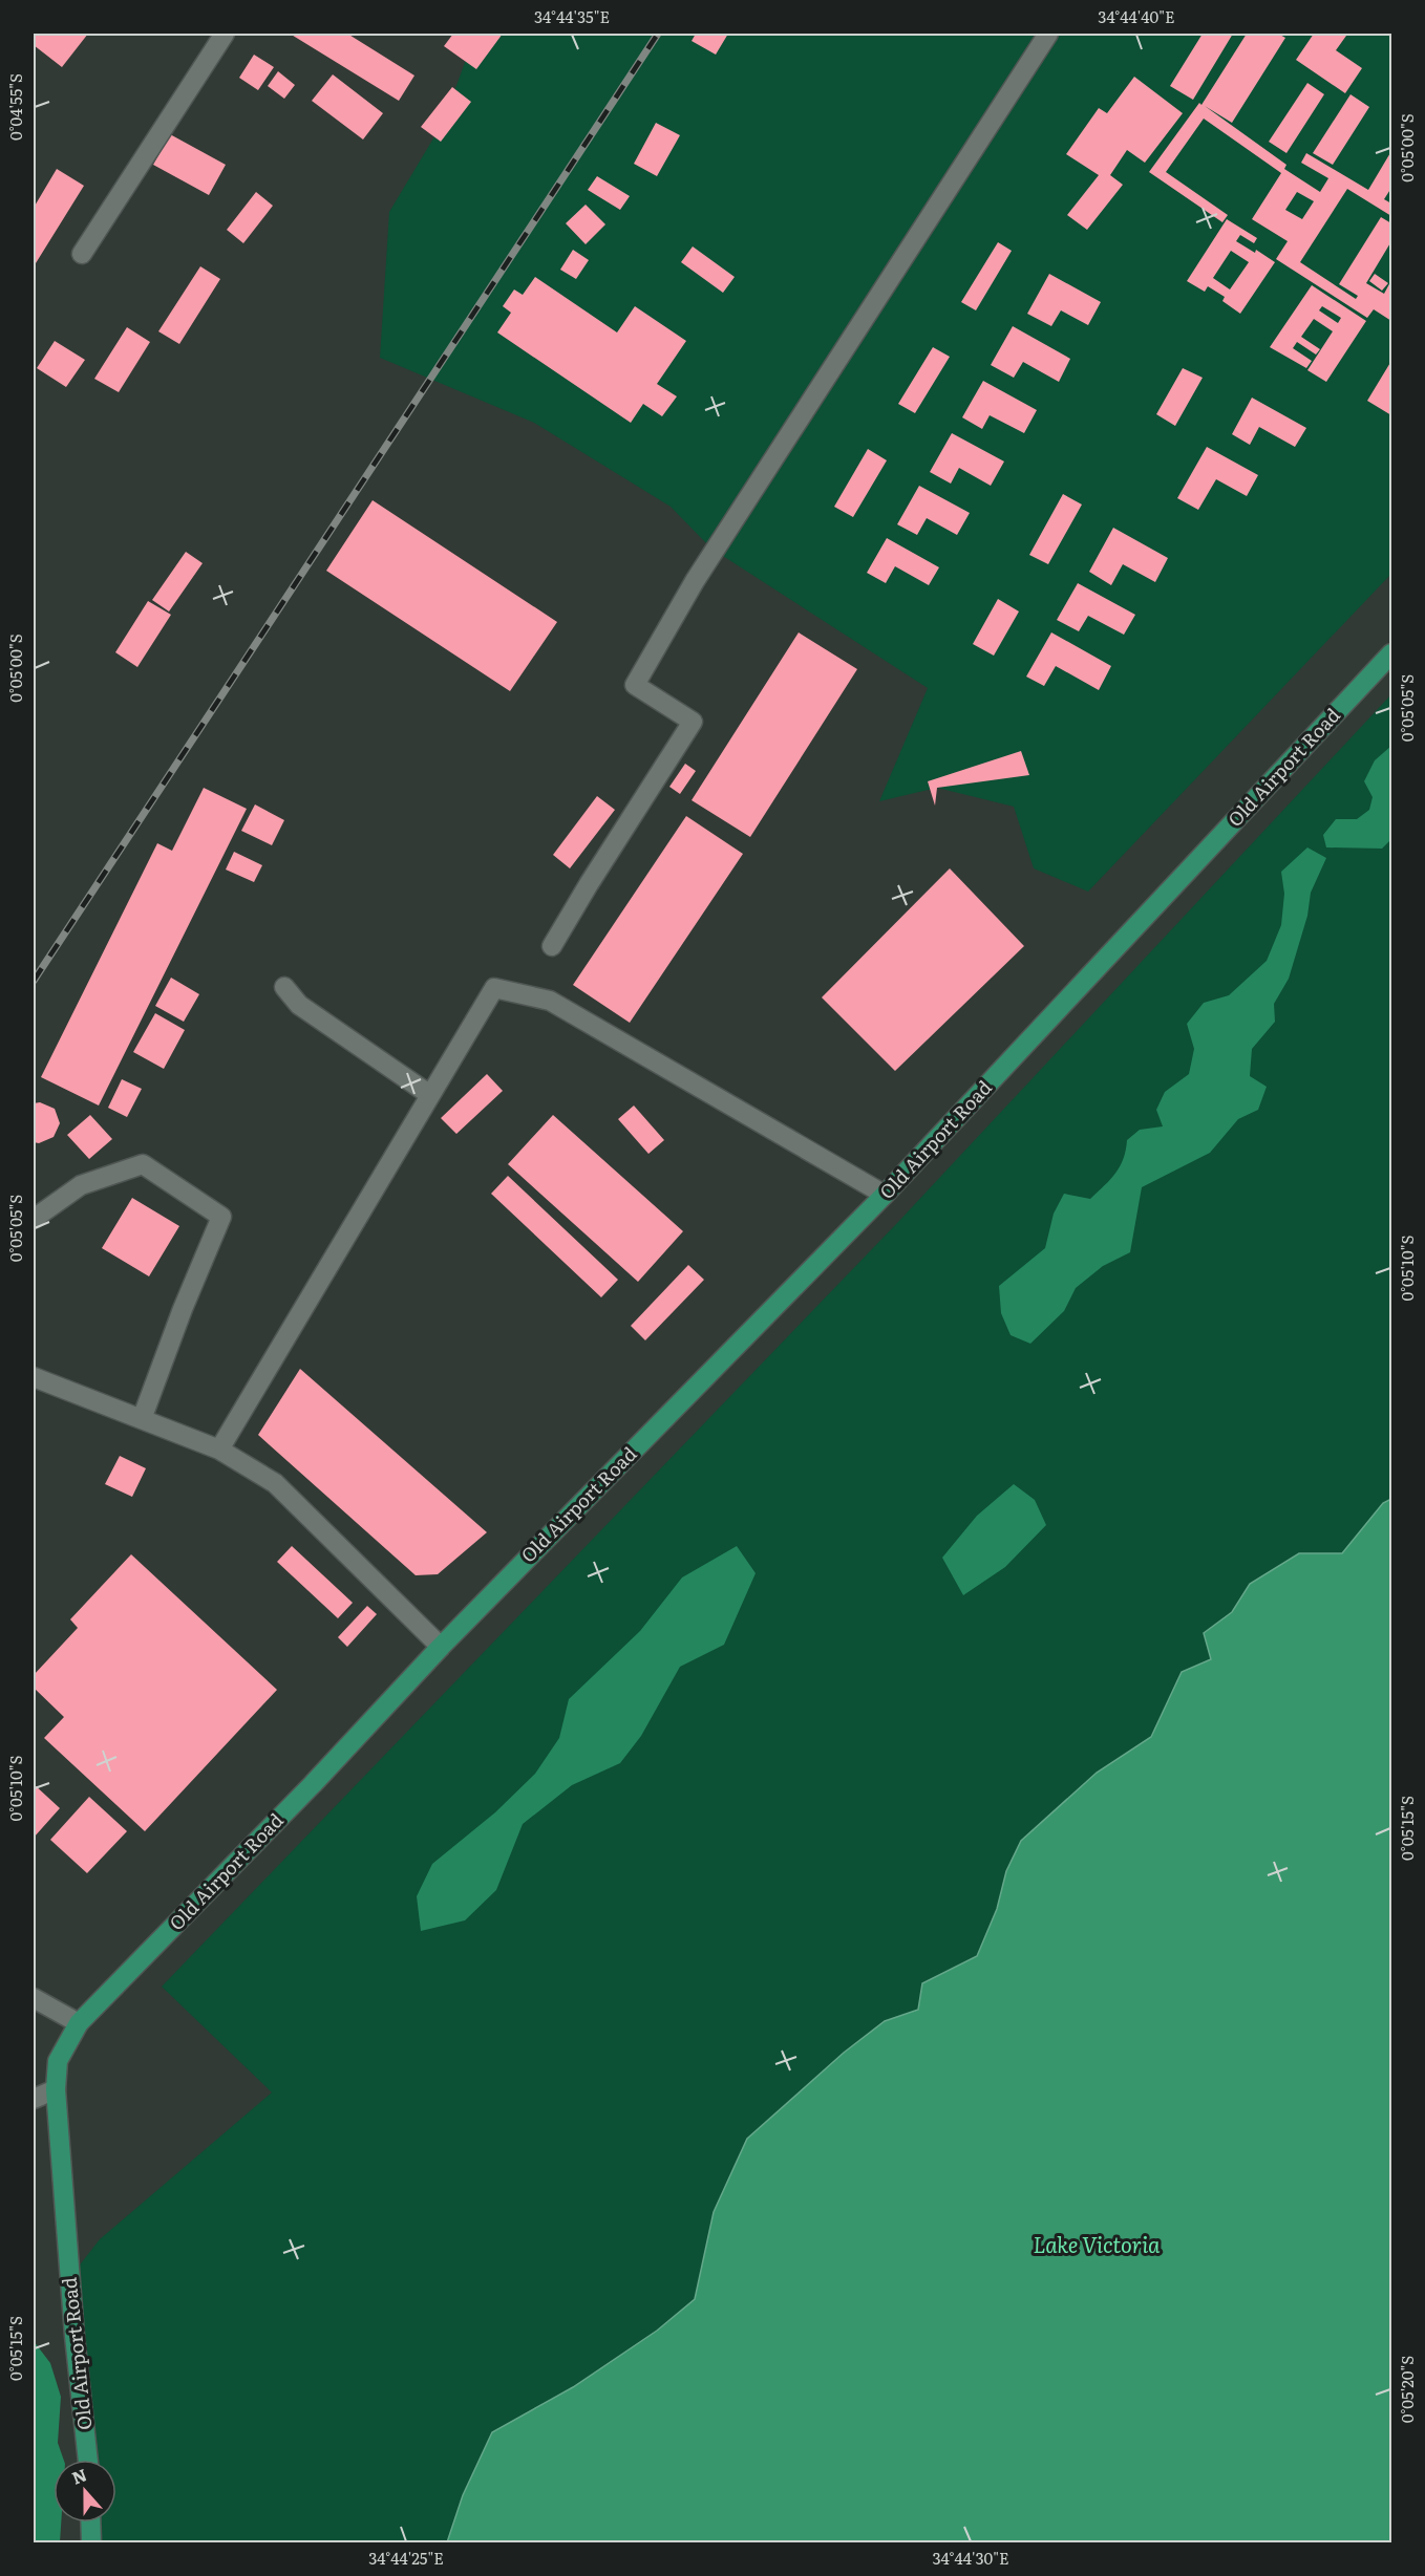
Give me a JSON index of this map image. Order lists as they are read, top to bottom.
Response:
{
  "streets": {
    "main road": ["Old Airport Road"]
  },
  "water": ["Lake Victoria"],
  "north": "top",
  "coordinates": [
    "34°44'35\"E",
    "34°44'40\"E",
    "0°04'55\"S",
    "0°05'00\"S",
    "0°05'05\"S",
    "0°05'10\"S",
    "0°05'15\"S",
    "0°05'20\"S",
    "34°44'25\"E",
    "34°44'30\"E"
  ]
}
